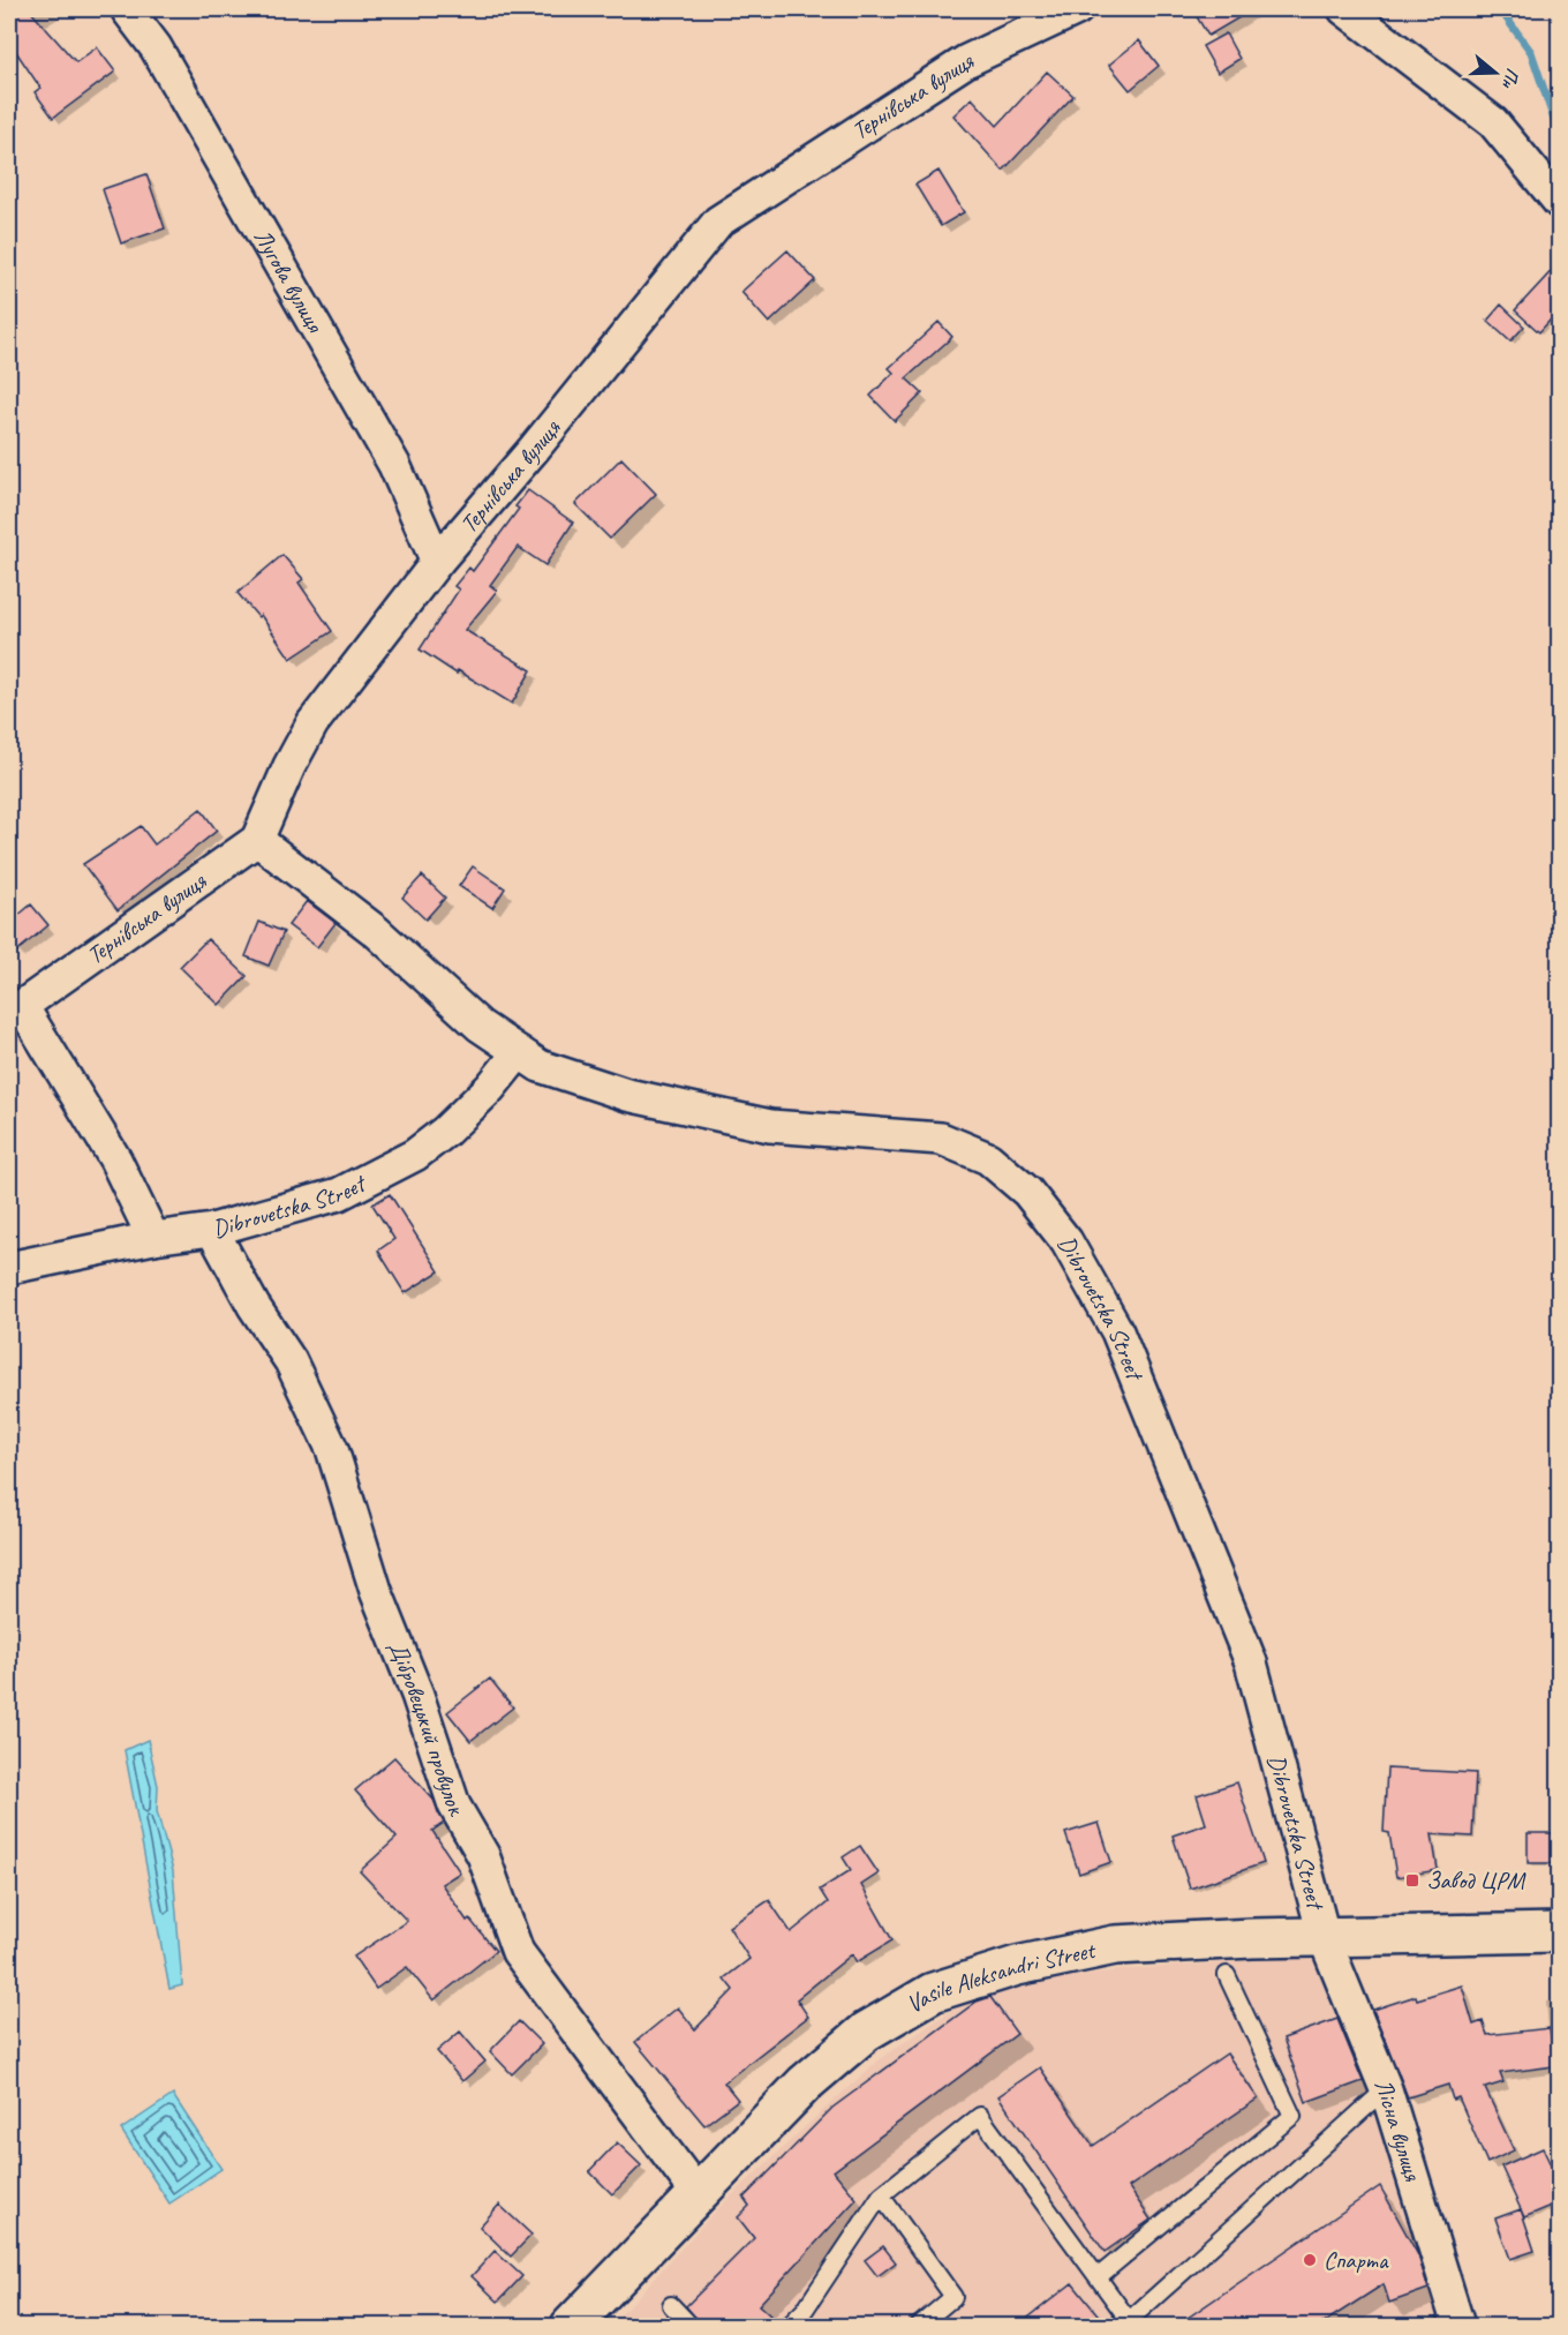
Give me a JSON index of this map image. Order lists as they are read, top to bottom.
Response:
{
  "streets": {
    "main road": ["Vasile Aleksandri Street"],
    "street": [
      "Тернівська вулиця",
      "Лугова вулиця",
      "Dibrovetska Street",
      "Дібровецький провулок",
      "Лісна вулиця"
    ]
  },
  "crossings": [
    ["Тернівська вулиця", "Лугова вулиця"],
    ["Тернівська вулиця", "Dibrovetska Street"],
    ["Dibrovetska Street", "Дібровецький провулок"],
    ["Dibrovetska Street", "Vasile Aleksandri Street"],
    ["Dibrovetska Street", "Лісна вулиця"],
    ["Дібровецький провулок", "Vasile Aleksandri Street"],
    ["Vasile Aleksandri Street", "Лісна вулиця"]
  ],
  "places": {
    "transit": ["Завод ЦРМ"],
    "other": ["Спарта"]
  },
  "north": "right"
}
